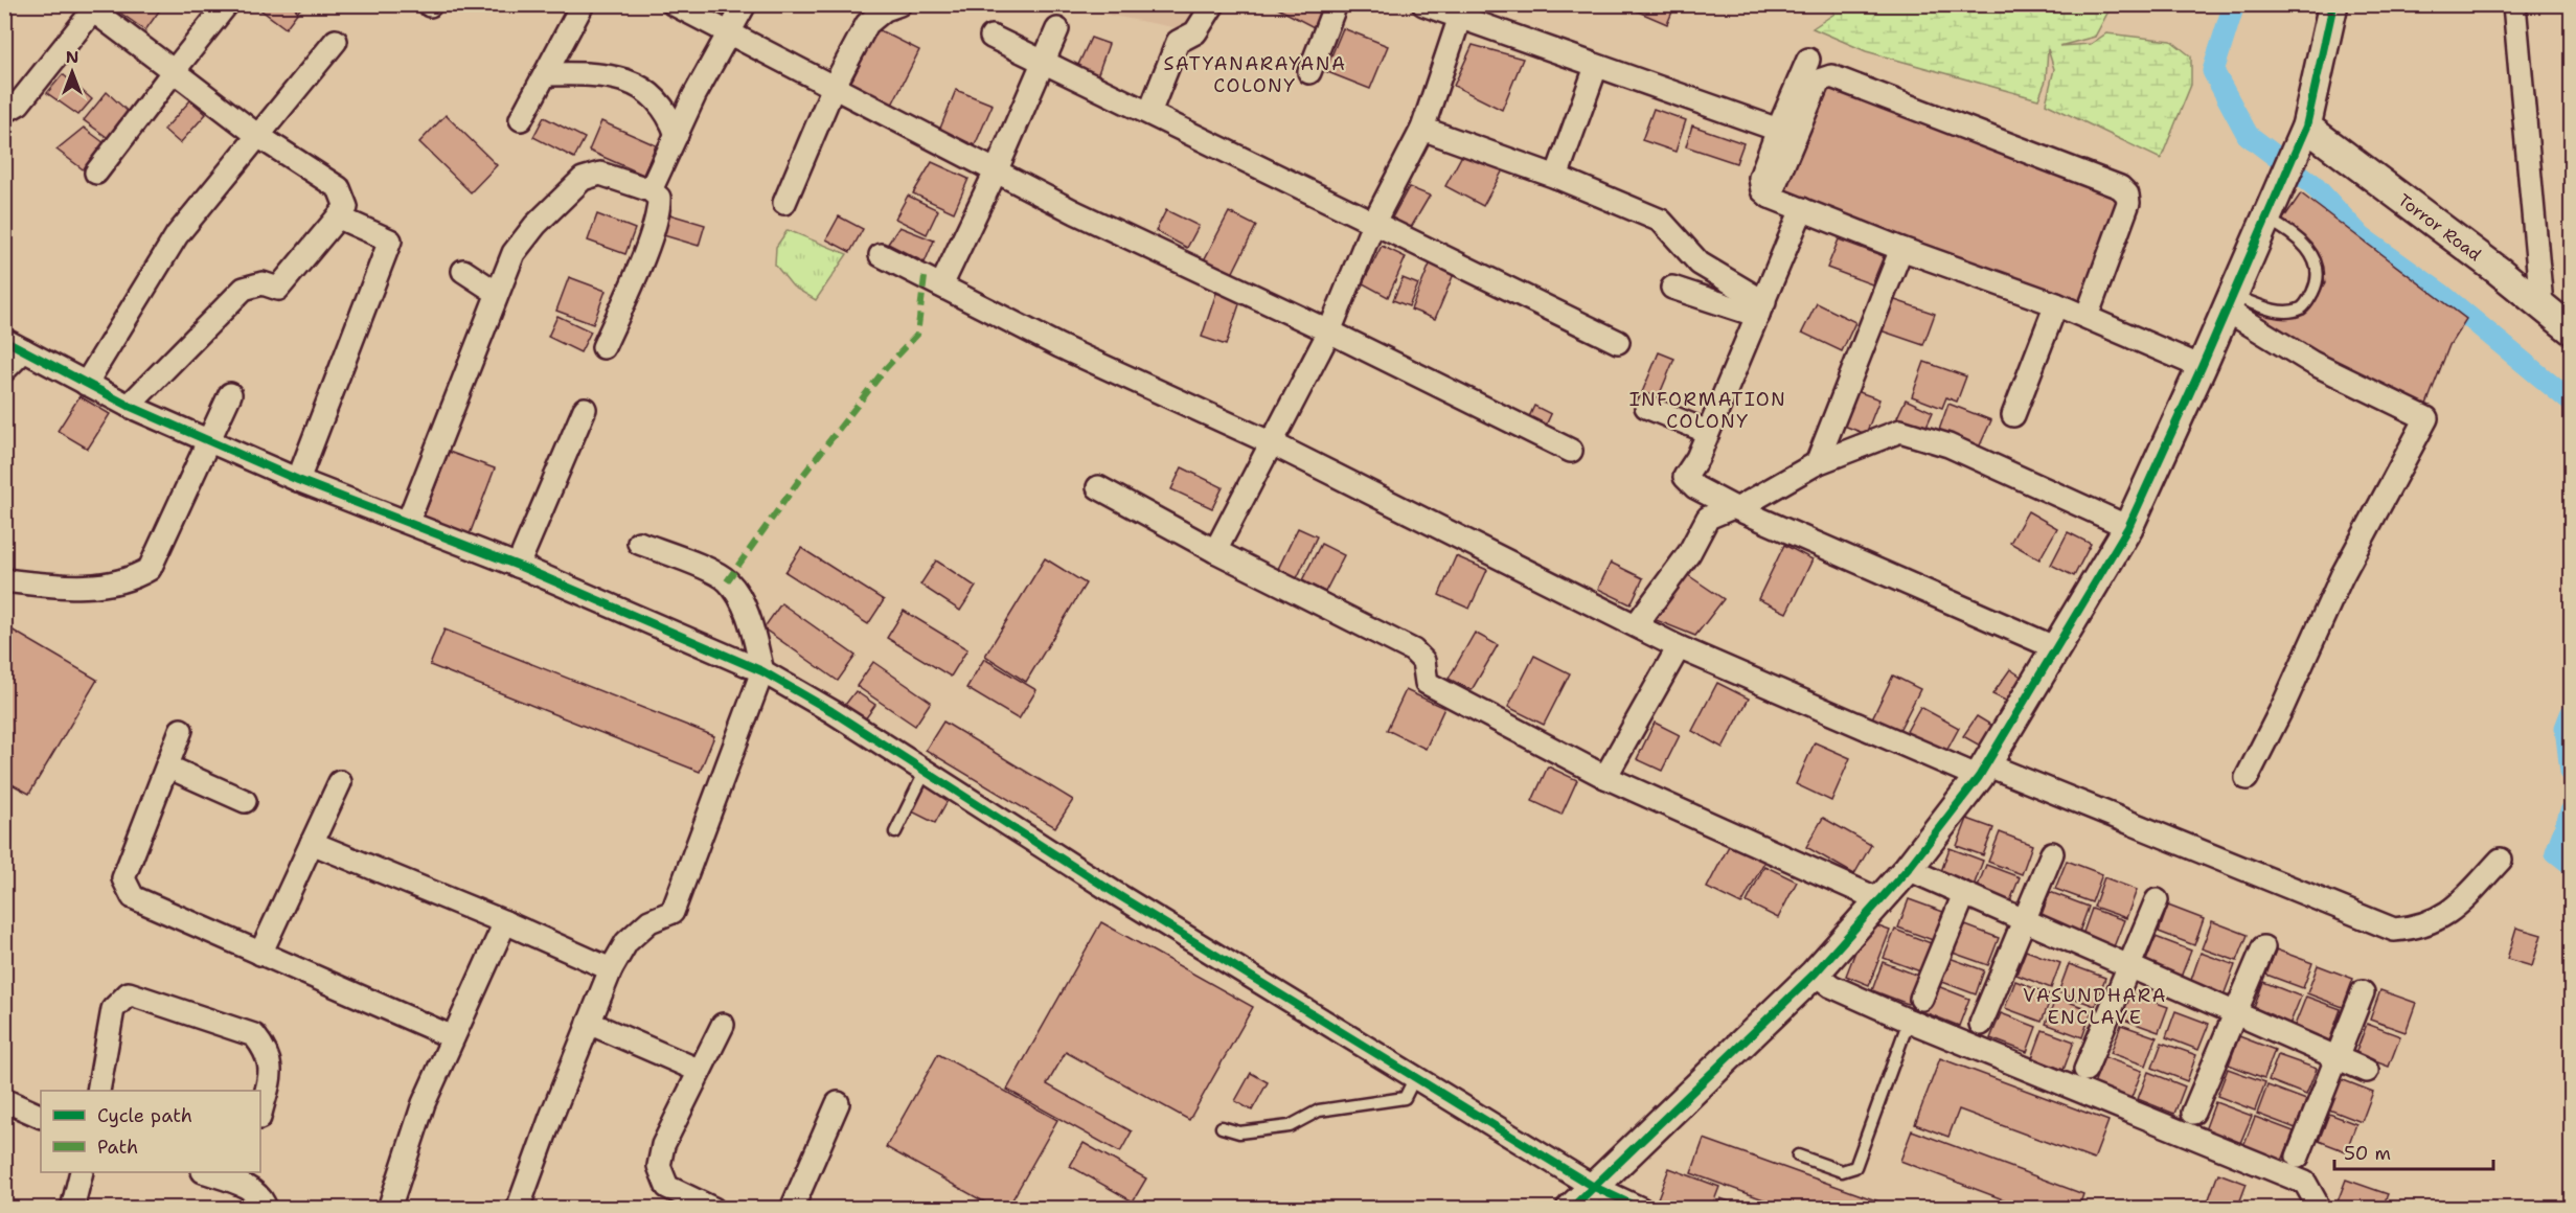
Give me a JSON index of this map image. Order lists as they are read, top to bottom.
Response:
{
  "streets": {
    "street": ["Torror Road"]
  },
  "districts": ["SATYANARAYANA COLONY", "INFORMATION COLONY", "VASUNDHARA ENCLAVE"],
  "legend": ["Cycle path", "Path"],
  "scale_bar": "50 m",
  "north": "top"
}
